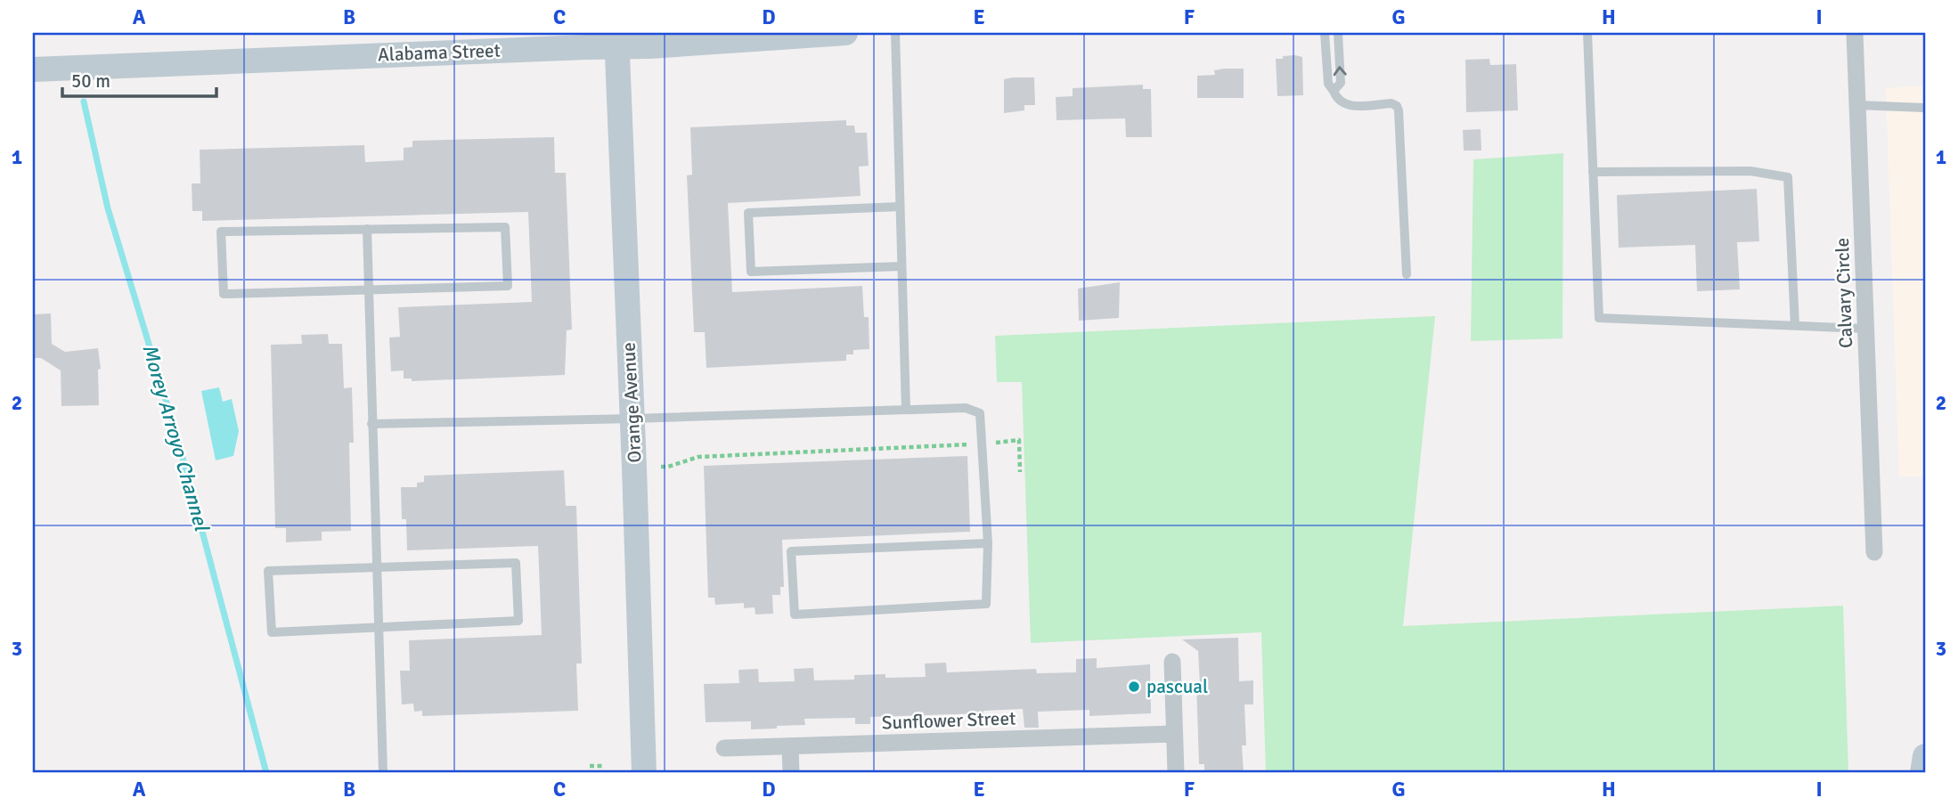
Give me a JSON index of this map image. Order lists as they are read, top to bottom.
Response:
{
  "streets": {
    "main road": ["Alabama Street", "Orange Avenue"],
    "street": ["Calvary Circle", "Sunflower Street"]
  },
  "crossings": [
    ["Alabama Street", "Orange Avenue"]
  ],
  "water": ["Morey Arroyo Channel"],
  "places": ["pascual"],
  "scale_bar": "50 m",
  "grid": {
    "columns": [
      "A",
      "B",
      "C",
      "D",
      "E",
      "F",
      "G",
      "H",
      "I"
    ],
    "rows": ["1", "2", "3"]
  }
}
